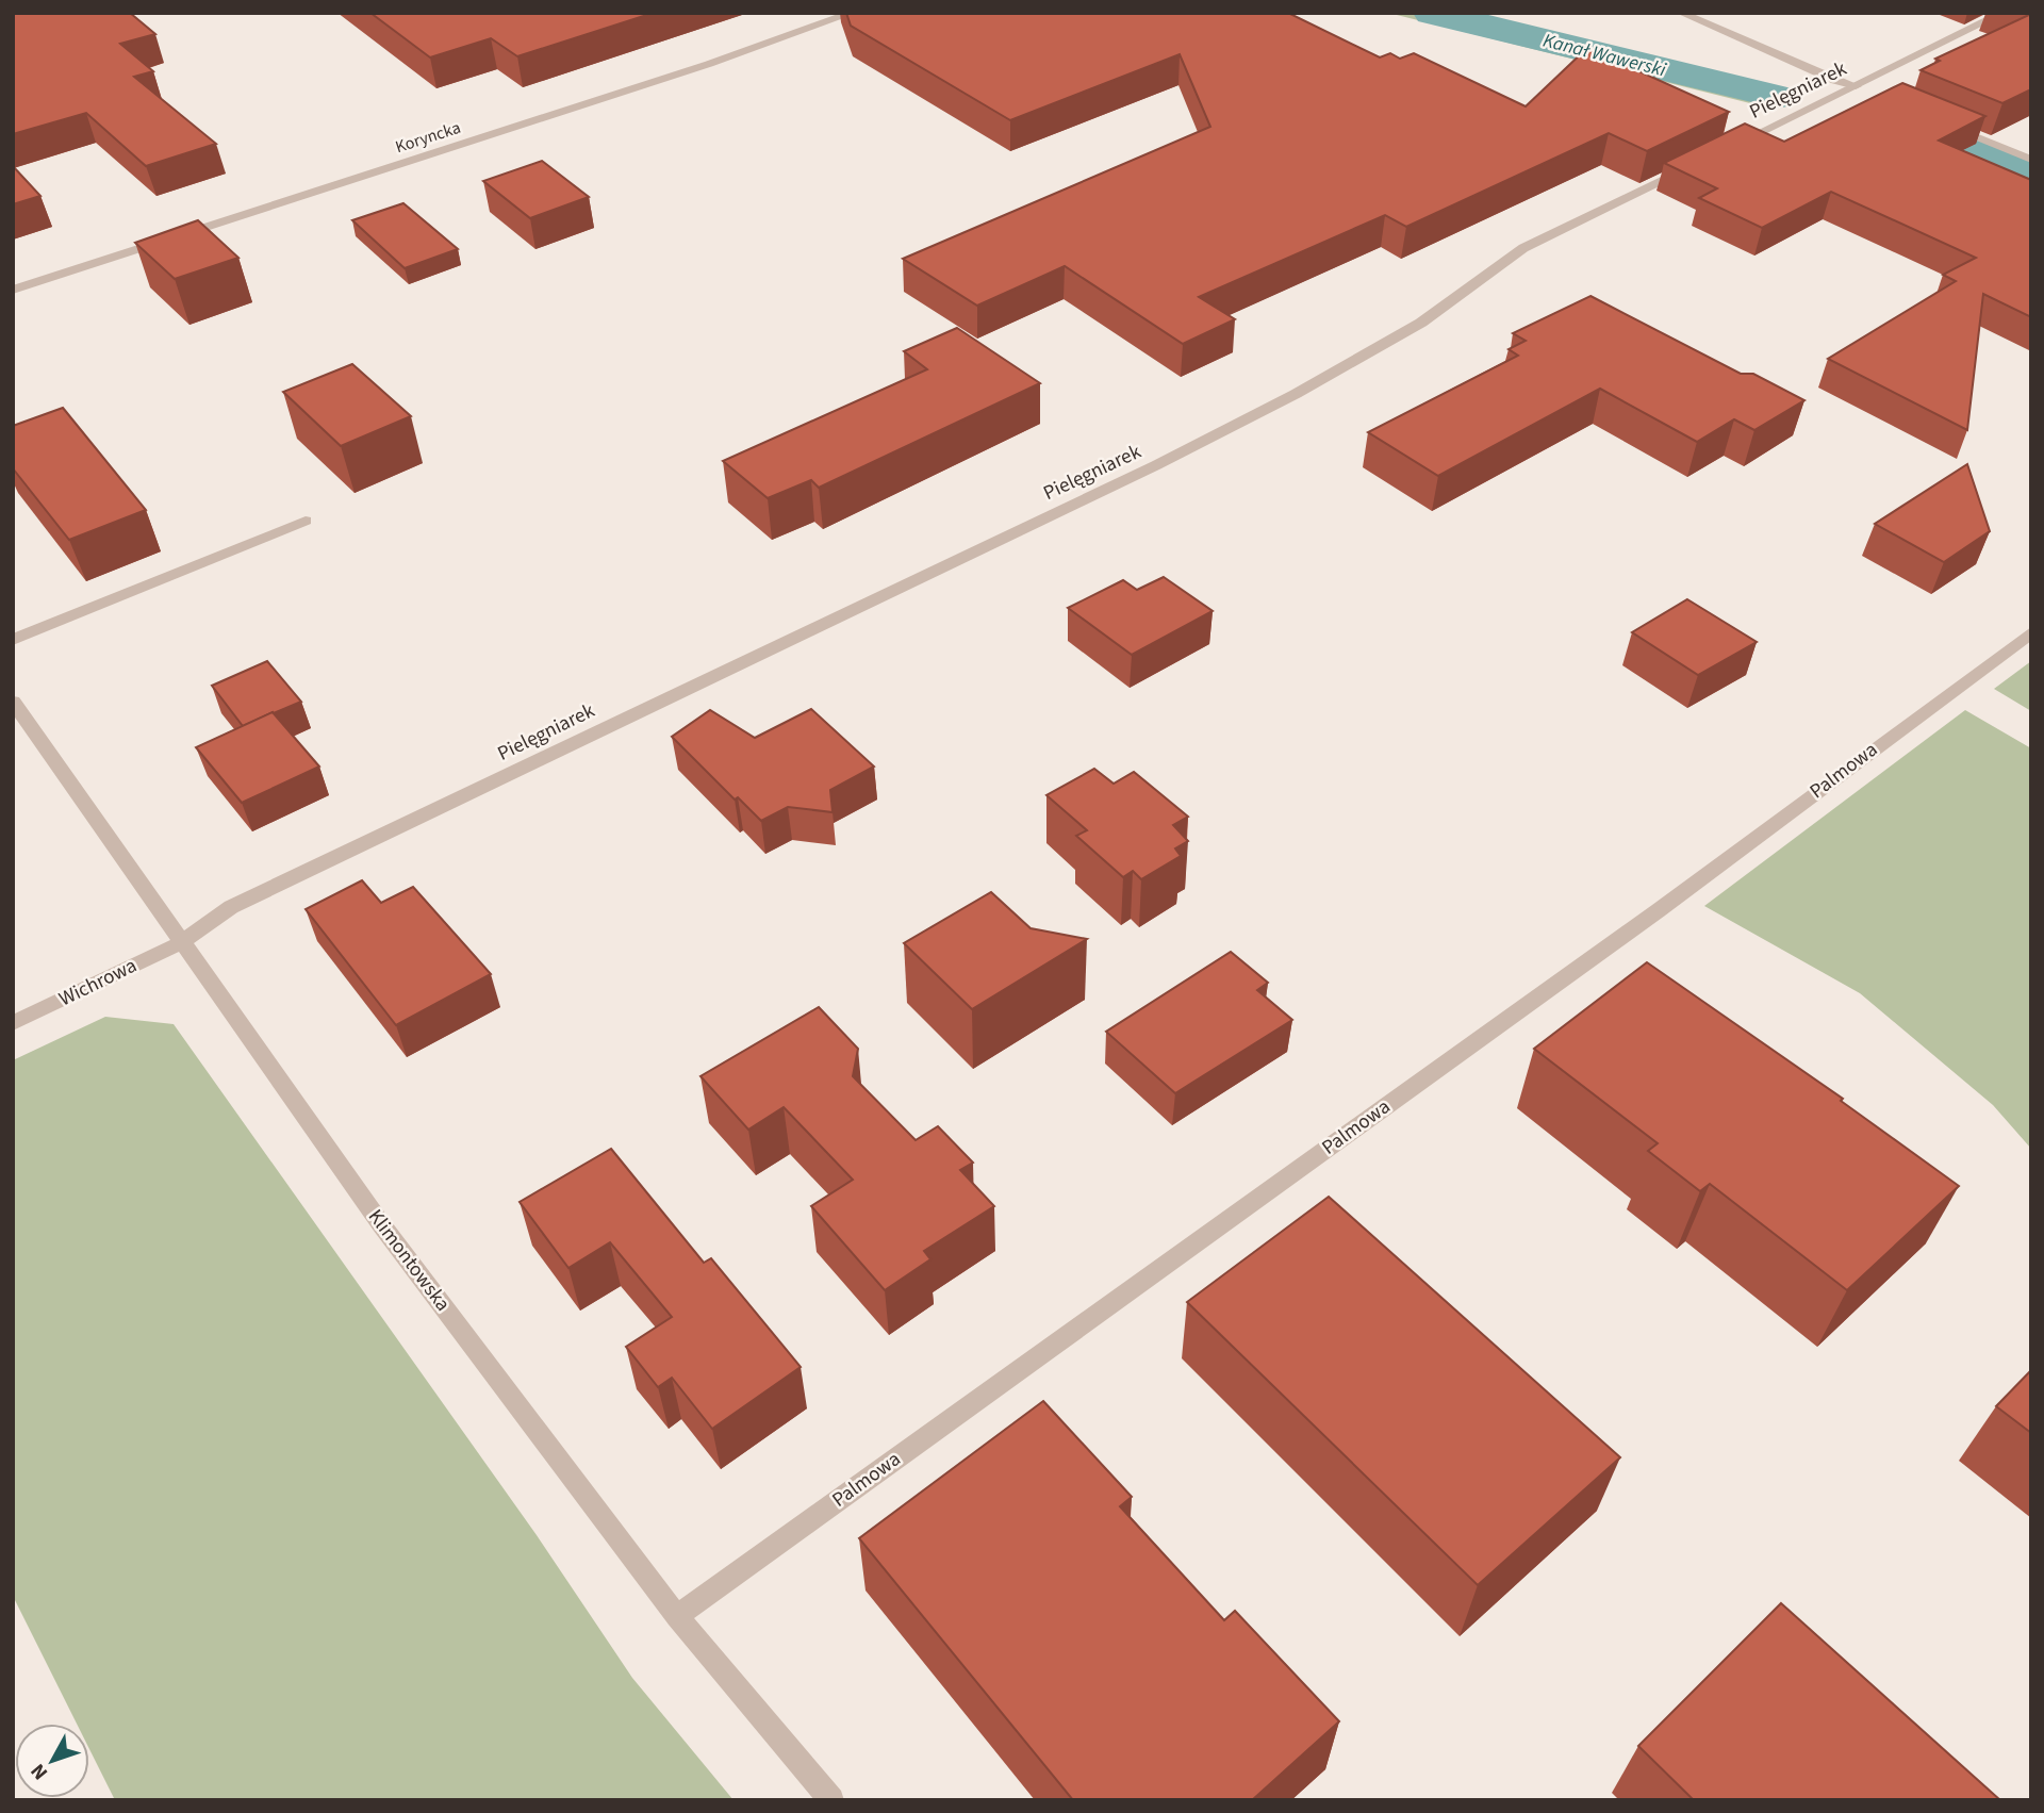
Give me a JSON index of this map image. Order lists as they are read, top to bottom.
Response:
{
  "streets": {
    "street": [
      "Pielęgniarek",
      "Koryncka",
      "Palmowa",
      "Wichrowa",
      "Klimontowska"
    ]
  },
  "crossings": [
    ["Pielęgniarek", "Wichrowa"],
    ["Pielęgniarek", "Klimontowska"],
    ["Palmowa", "Klimontowska"],
    ["Wichrowa", "Klimontowska"]
  ],
  "water": ["Kanał Wawerski"],
  "north": "bottom left"
}
